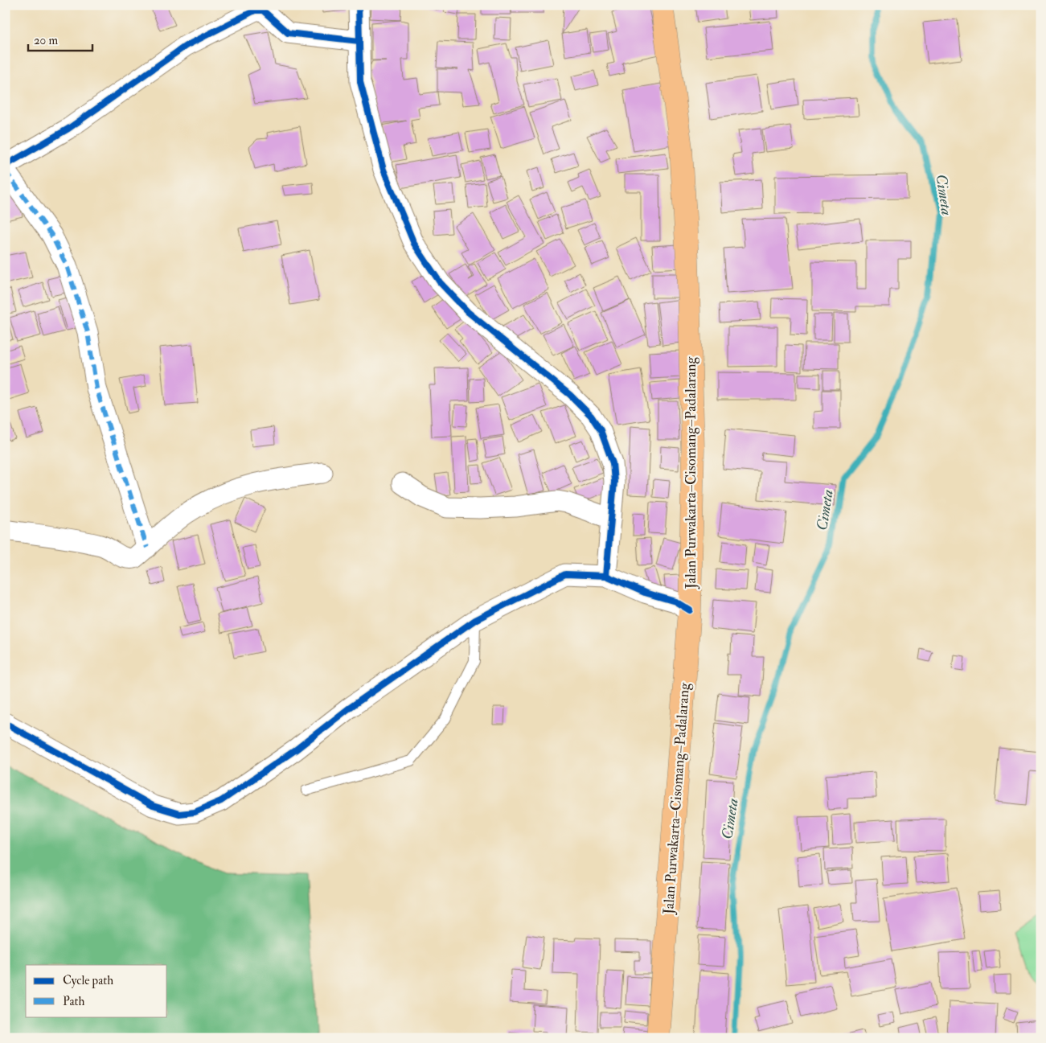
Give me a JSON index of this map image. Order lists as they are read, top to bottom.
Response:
{
  "streets": {
    "highway": ["Jalan Purwakarta–Cisomang–Padalarang"]
  },
  "water": ["Cimeta"],
  "legend": ["Cycle path", "Path"],
  "scale_bar": "20 m"
}
